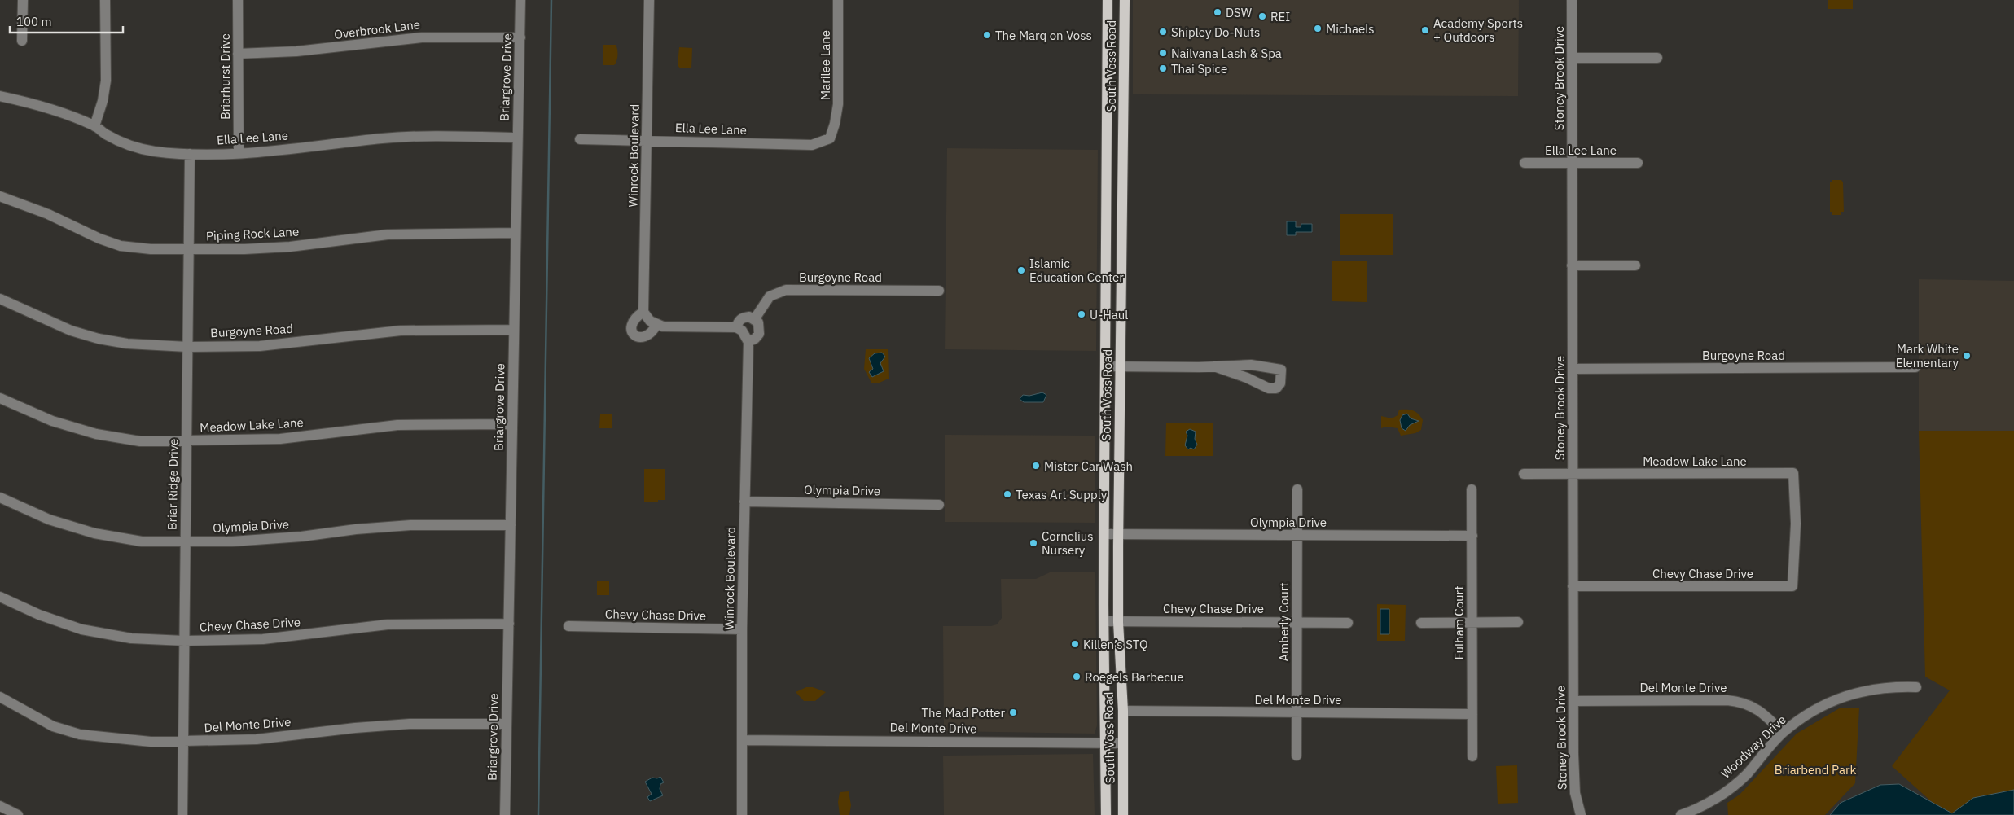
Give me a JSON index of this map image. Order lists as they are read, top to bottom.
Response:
{
  "streets": {
    "main road": ["South Voss Road"],
    "street": [
      "Overbrook Lane",
      "Marilee Lane",
      "Briarhurst Drive",
      "Briargrove Drive",
      "Stoney Brook Drive",
      "Ella Lee Lane",
      "Winrock Boulevard",
      "Piping Rock Lane",
      "Burgoyne Road",
      "Meadow Lake Lane",
      "Briar Ridge Drive",
      "Olympia Drive",
      "Chevy Chase Drive",
      "Amberly Court",
      "Fulham Court",
      "Del Monte Drive",
      "Woodway Drive"
    ]
  },
  "crossings": [
    ["Overbrook Lane", "Briarhurst Drive"],
    ["Overbrook Lane", "Briargrove Drive"],
    ["Marilee Lane", "Ella Lee Lane"],
    ["South Voss Road", "Olympia Drive"],
    ["South Voss Road", "Chevy Chase Drive"],
    ["South Voss Road", "Del Monte Drive"],
    ["Briarhurst Drive", "Ella Lee Lane"],
    ["Briargrove Drive", "Ella Lee Lane"],
    ["Briargrove Drive", "Piping Rock Lane"],
    ["Briargrove Drive", "Burgoyne Road"],
    ["Briargrove Drive", "Meadow Lake Lane"],
    ["Briargrove Drive", "Olympia Drive"],
    ["Briargrove Drive", "Chevy Chase Drive"],
    ["Briargrove Drive", "Del Monte Drive"],
    ["Stoney Brook Drive", "Ella Lee Lane"],
    ["Stoney Brook Drive", "Burgoyne Road"],
    ["Stoney Brook Drive", "Meadow Lake Lane"],
    ["Stoney Brook Drive", "Chevy Chase Drive"],
    ["Stoney Brook Drive", "Del Monte Drive"],
    ["Ella Lee Lane", "Winrock Boulevard"],
    ["Ella Lee Lane", "Briar Ridge Drive"],
    ["Winrock Boulevard", "Olympia Drive"],
    ["Winrock Boulevard", "Chevy Chase Drive"],
    ["Winrock Boulevard", "Del Monte Drive"],
    ["Piping Rock Lane", "Briar Ridge Drive"],
    ["Burgoyne Road", "Briar Ridge Drive"],
    ["Meadow Lake Lane", "Briar Ridge Drive"],
    ["Meadow Lake Lane", "Chevy Chase Drive"],
    ["Briar Ridge Drive", "Olympia Drive"],
    ["Briar Ridge Drive", "Chevy Chase Drive"],
    ["Briar Ridge Drive", "Del Monte Drive"],
    ["Olympia Drive", "Amberly Court"],
    ["Olympia Drive", "Fulham Court"],
    ["Chevy Chase Drive", "Amberly Court"],
    ["Amberly Court", "Del Monte Drive"],
    ["Fulham Court", "Del Monte Drive"],
    ["Del Monte Drive", "Woodway Drive"]
  ],
  "parks": ["Briarbend Park"],
  "places": [
    "DSW",
    "REI",
    "Michaels",
    "Academy Sports + Outdoors",
    "Shipley Do-Nuts",
    "The Marq on Voss",
    "Nailvana Lash & Spa",
    "Thai Spice",
    "Islamic Education Center",
    "U-Haul",
    "Mark White Elementary",
    "Mister Car Wash",
    "Texas Art Supply",
    "Cornelius Nursery",
    "Killen’s STQ",
    "Roegels Barbecue",
    "The Mad Potter"
  ],
  "scale_bar": "100 m"
}
